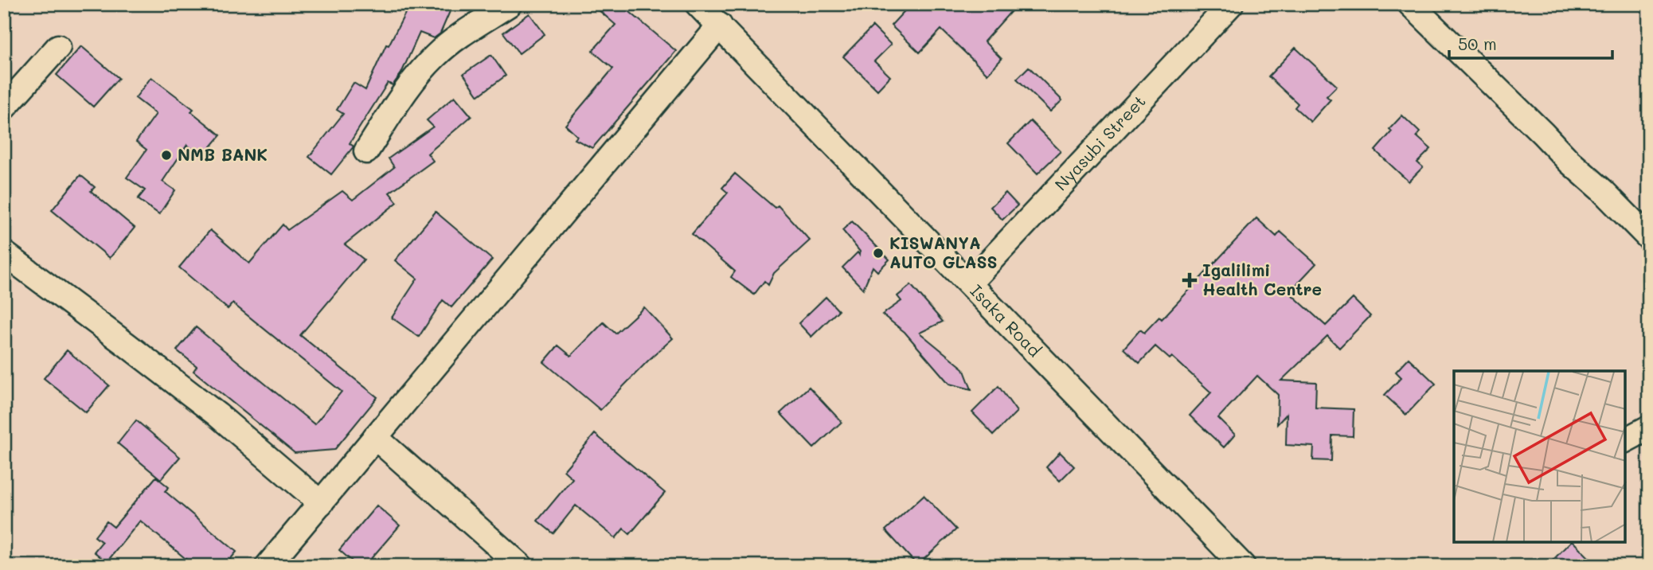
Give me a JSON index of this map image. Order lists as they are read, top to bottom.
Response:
{
  "streets": {
    "street": ["Nyasubi Street", "Isaka Road"]
  },
  "crossings": [
    ["Nyasubi Street", "Isaka Road"]
  ],
  "places": {
    "other": ["NMB BANK", "KISWANYA AUTO GLASS"],
    "health": ["Igalilimi Health Centre"]
  },
  "scale_bar": "50 m"
}
